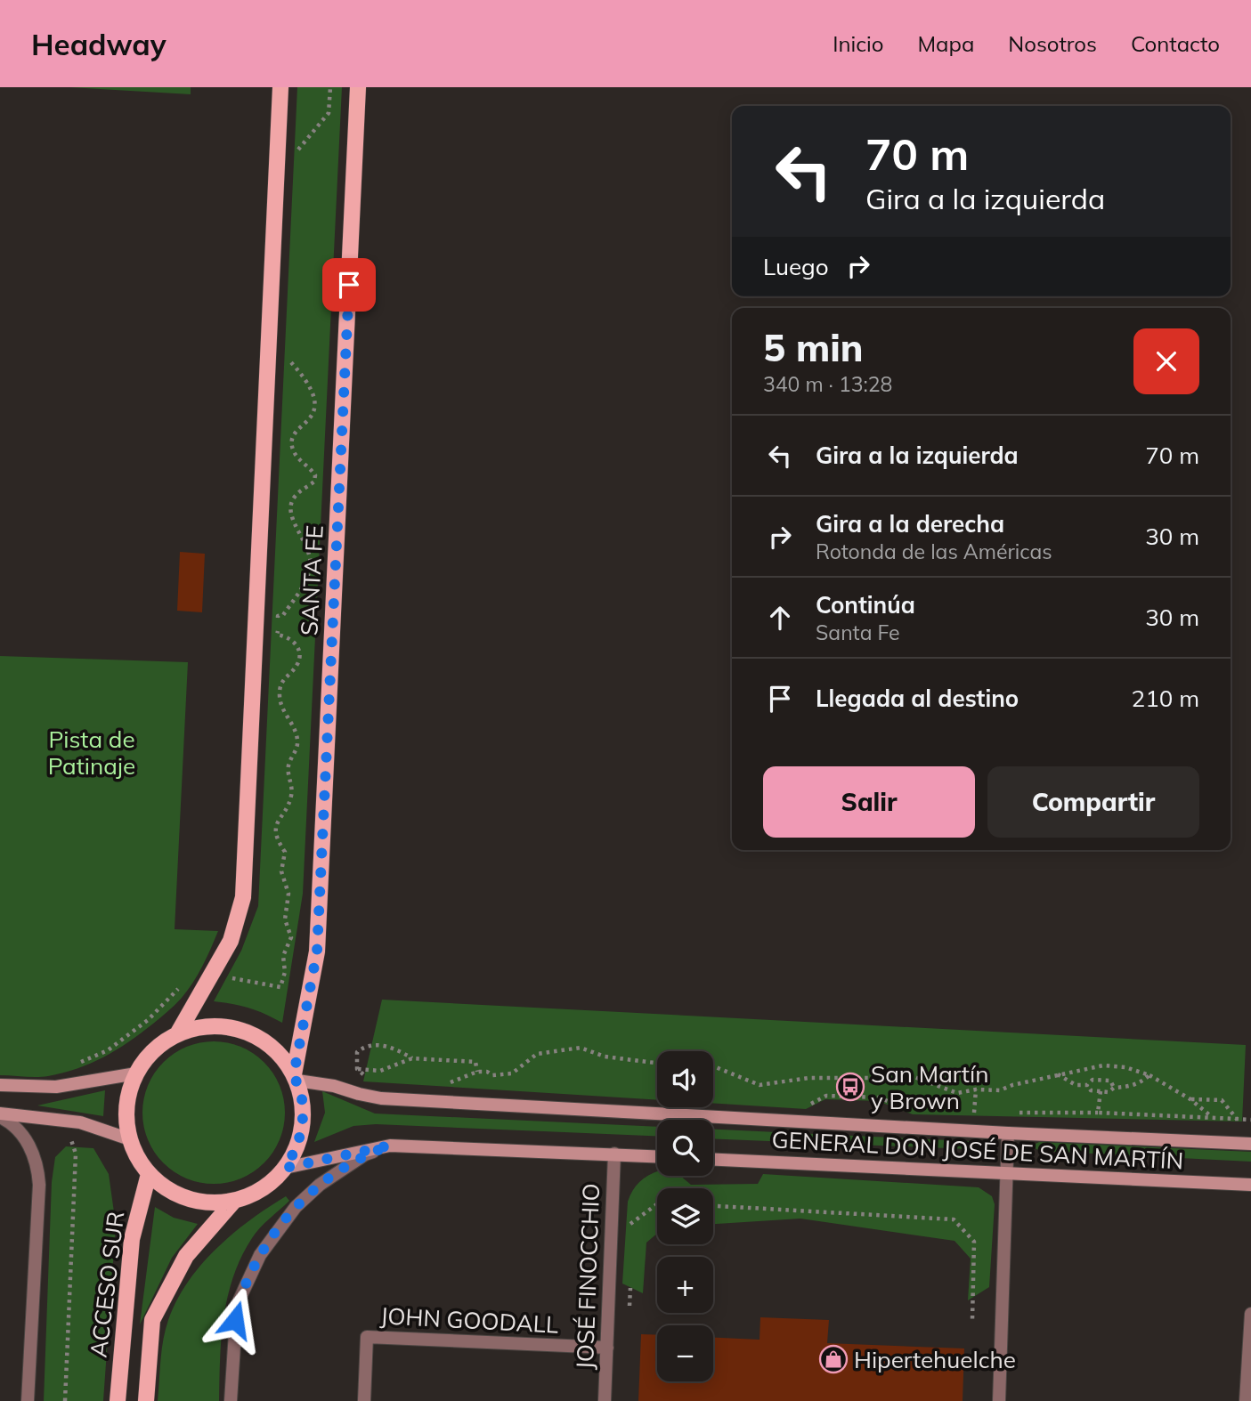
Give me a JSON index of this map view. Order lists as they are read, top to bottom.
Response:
{
  "streets": {
    "main road": ["SANTA FE", "GENERAL DON JOSÉ DE SAN MARTÍN", "ACCESO SUR"],
    "street": ["JOSÉ FINOCCHIO", "JOHN GOODALL"]
  },
  "crossings": [
    ["SANTA FE", "GENERAL DON JOSÉ DE SAN MARTÍN"],
    ["SANTA FE", "ACCESO SUR"],
    ["GENERAL DON JOSÉ DE SAN MARTÍN", "ACCESO SUR"],
    ["JOSÉ FINOCCHIO", "JOHN GOODALL"]
  ],
  "parks": ["Pista de Patinaje"],
  "places": {
    "bus stop": ["San Martín y Brown"],
    "shop": ["Hipertehuelche"]
  },
  "page": {
    "header": "Headway",
    "nav": [
      "Inicio",
      "Mapa",
      "Nosotros",
      "Contacto"
    ],
    "turn": ["70 m", "Gira a la izquierda"],
    "then": "Luego",
    "heading": ["5 min", "340 m · 13:28"],
    "list": [
      {
        "name": "Gira a la izquierda",
        "value": "70 m"
      },
      {
        "name": "Gira a la derecha",
        "note": "Rotonda de las Américas",
        "value": "30 m"
      },
      {
        "name": "Continúa",
        "note": "Santa Fe",
        "value": "30 m"
      },
      {
        "name": "Llegada al destino",
        "value": "210 m"
      }
    ],
    "buttons": ["Salir", "Compartir"],
    "map_buttons": ["+", "−"]
  }
}
